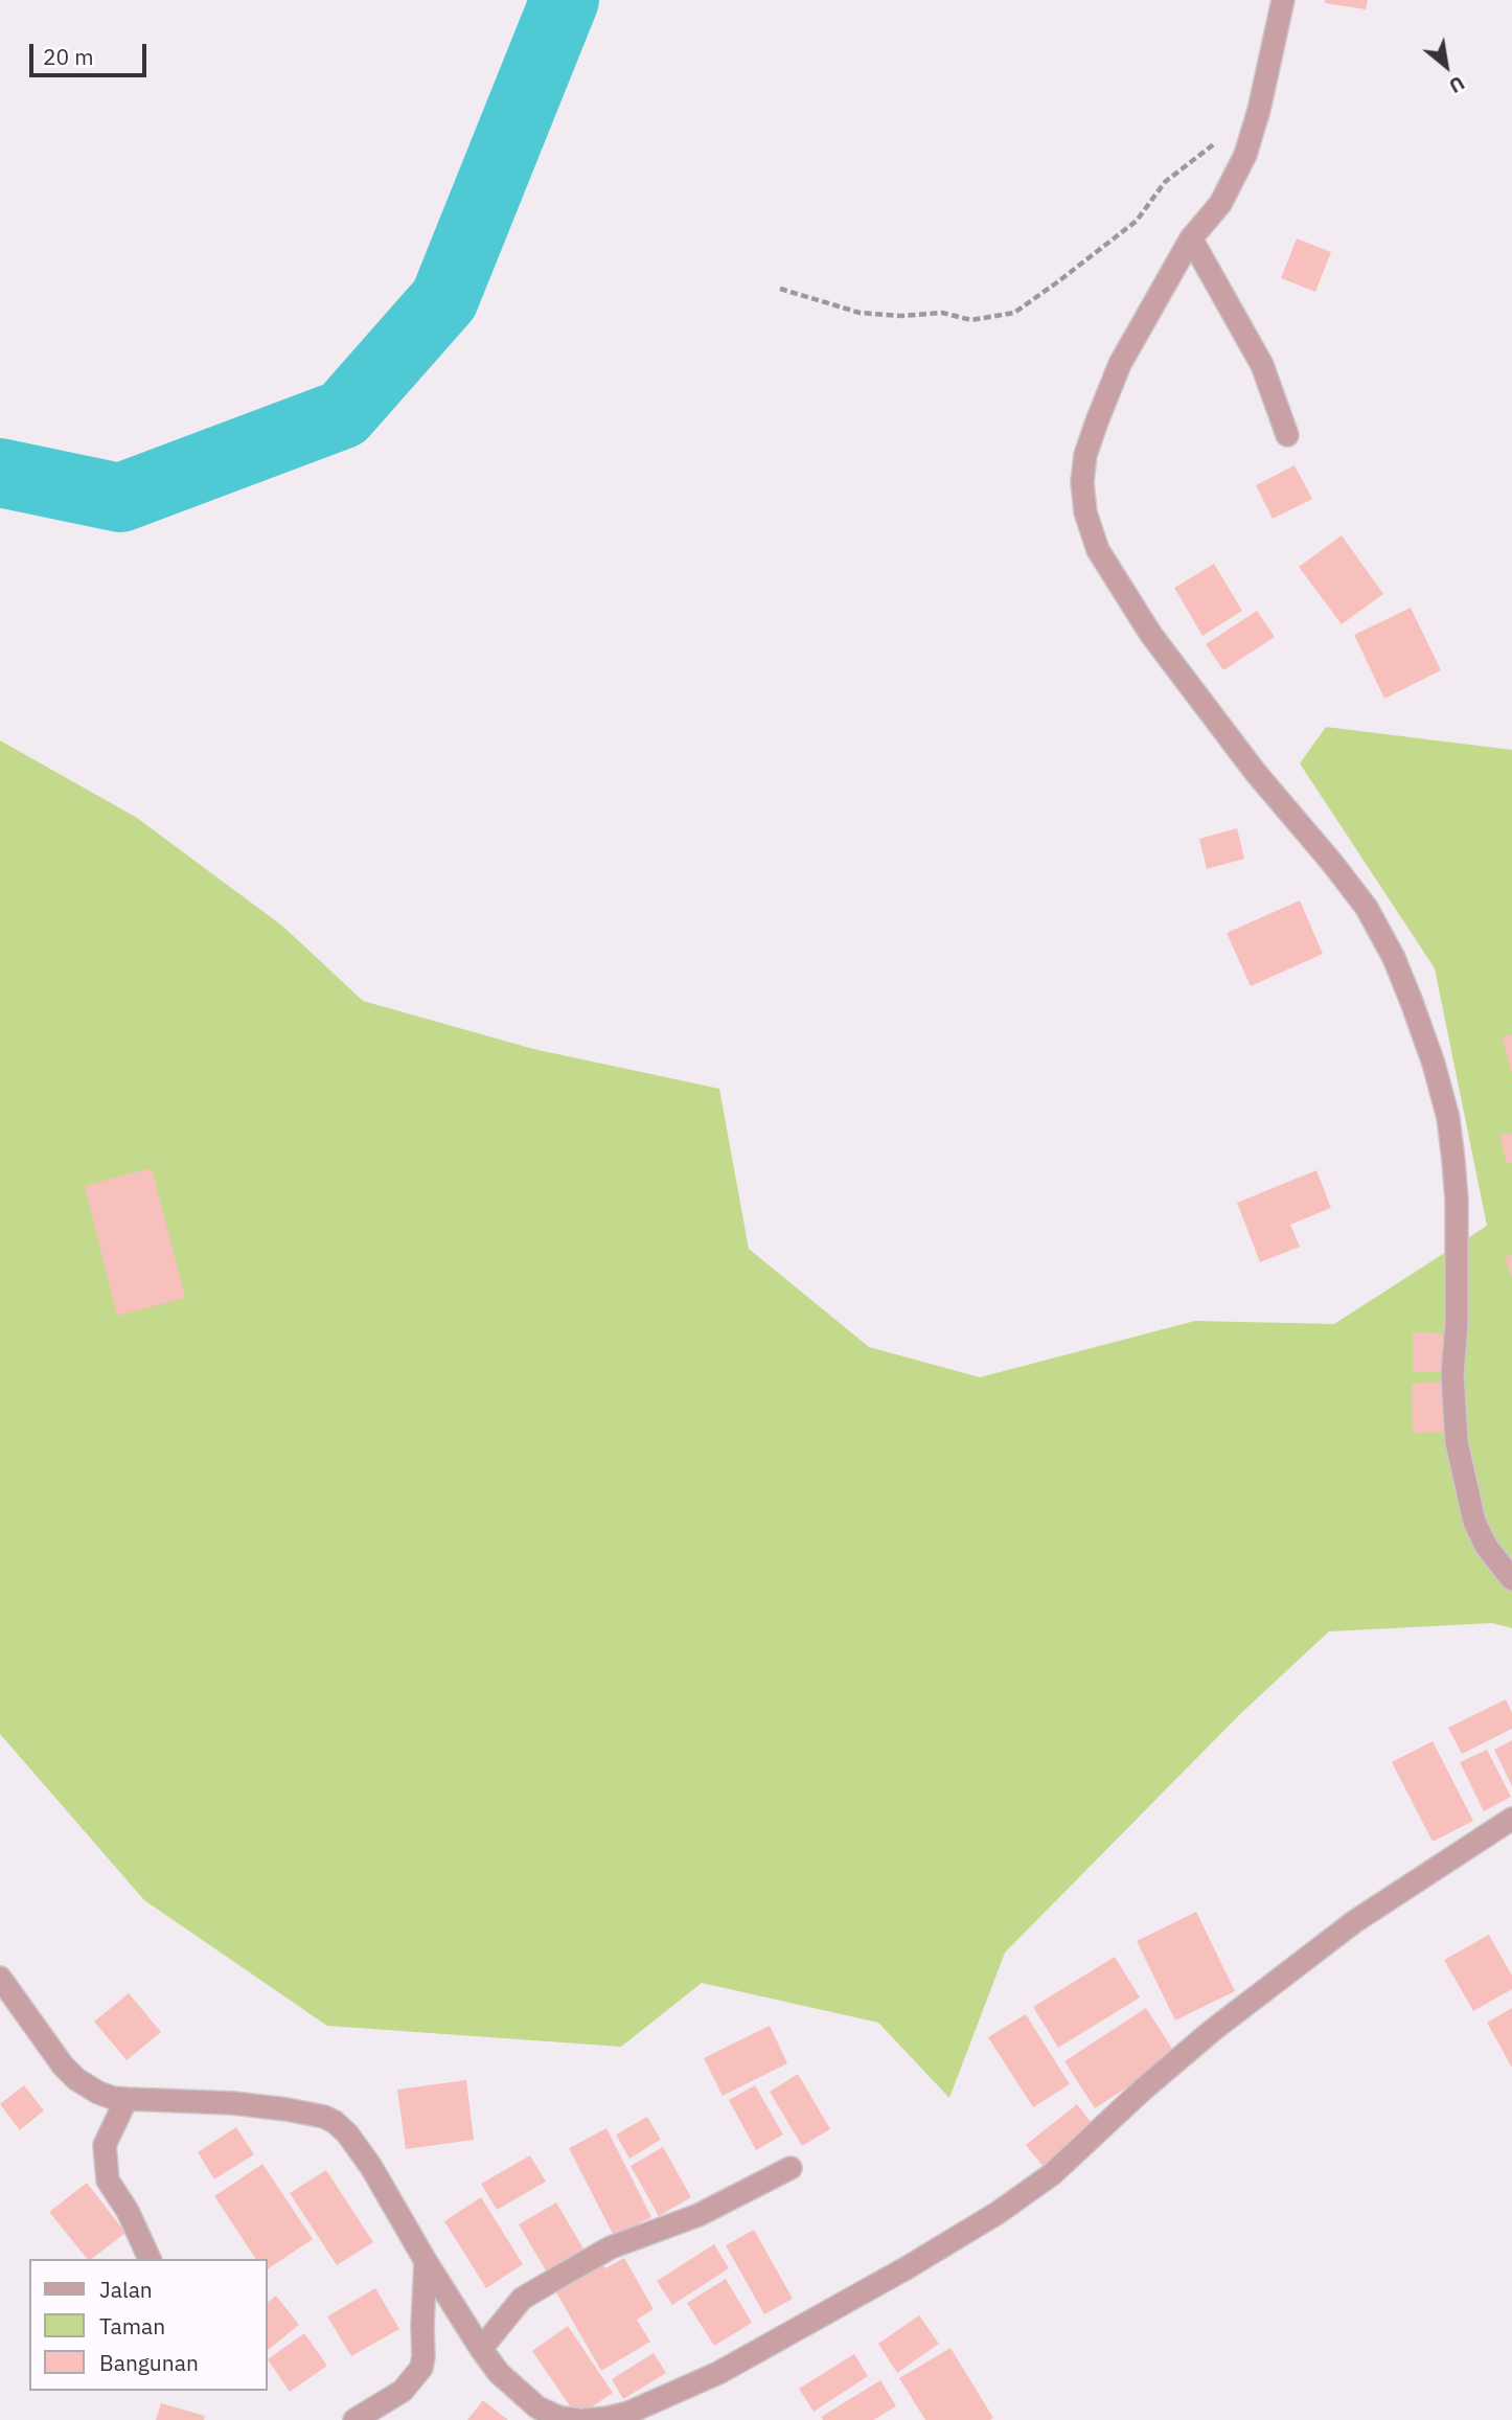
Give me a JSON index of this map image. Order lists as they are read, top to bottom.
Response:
{
  "legend": ["Jalan", "Taman", "Bangunan"],
  "scale_bar": "20 m",
  "north": "bottom right"
}
